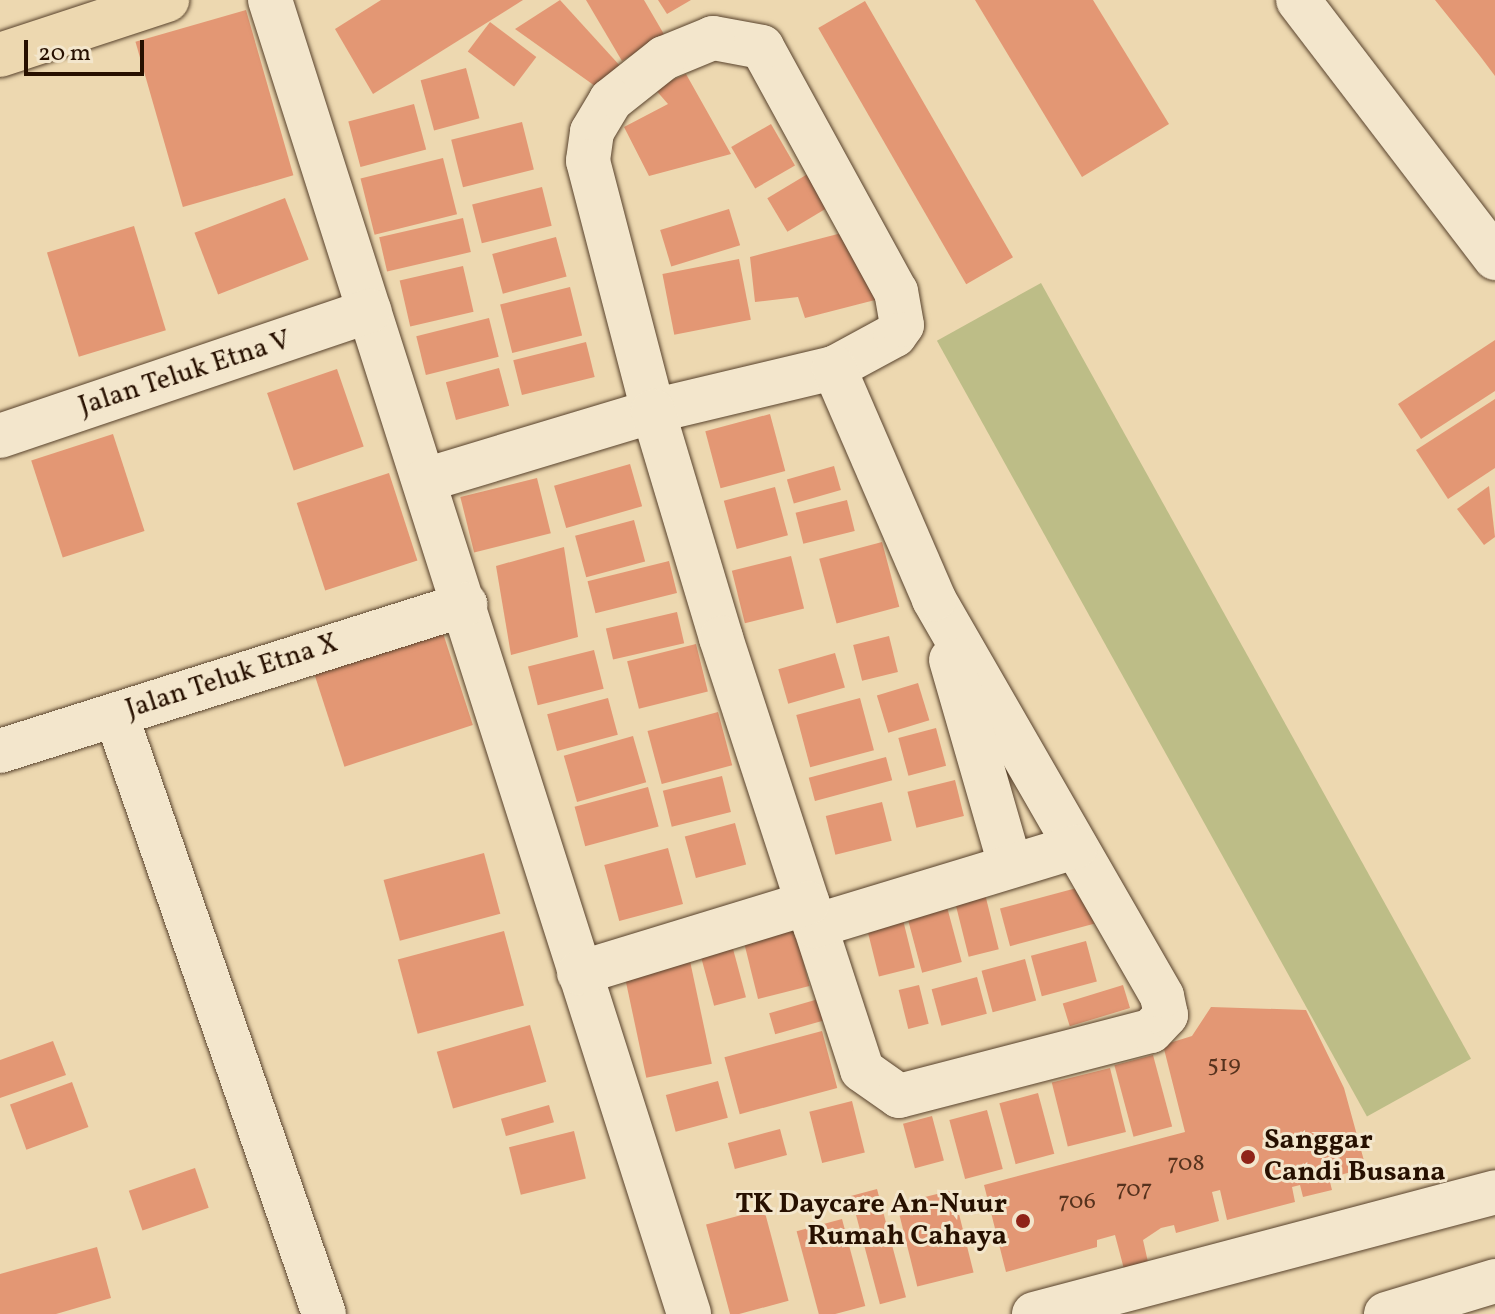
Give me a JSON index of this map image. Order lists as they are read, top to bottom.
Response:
{
  "streets": {
    "street": ["Jalan Teluk Etna V", "Jalan Teluk Etna X"]
  },
  "places": ["Sanggar Candi Busana", "TK Daycare An-Nuur Rumah Cahaya"],
  "house_numbers": [
    "519",
    "708",
    "707",
    "706"
  ],
  "scale_bar": "20 m"
}
